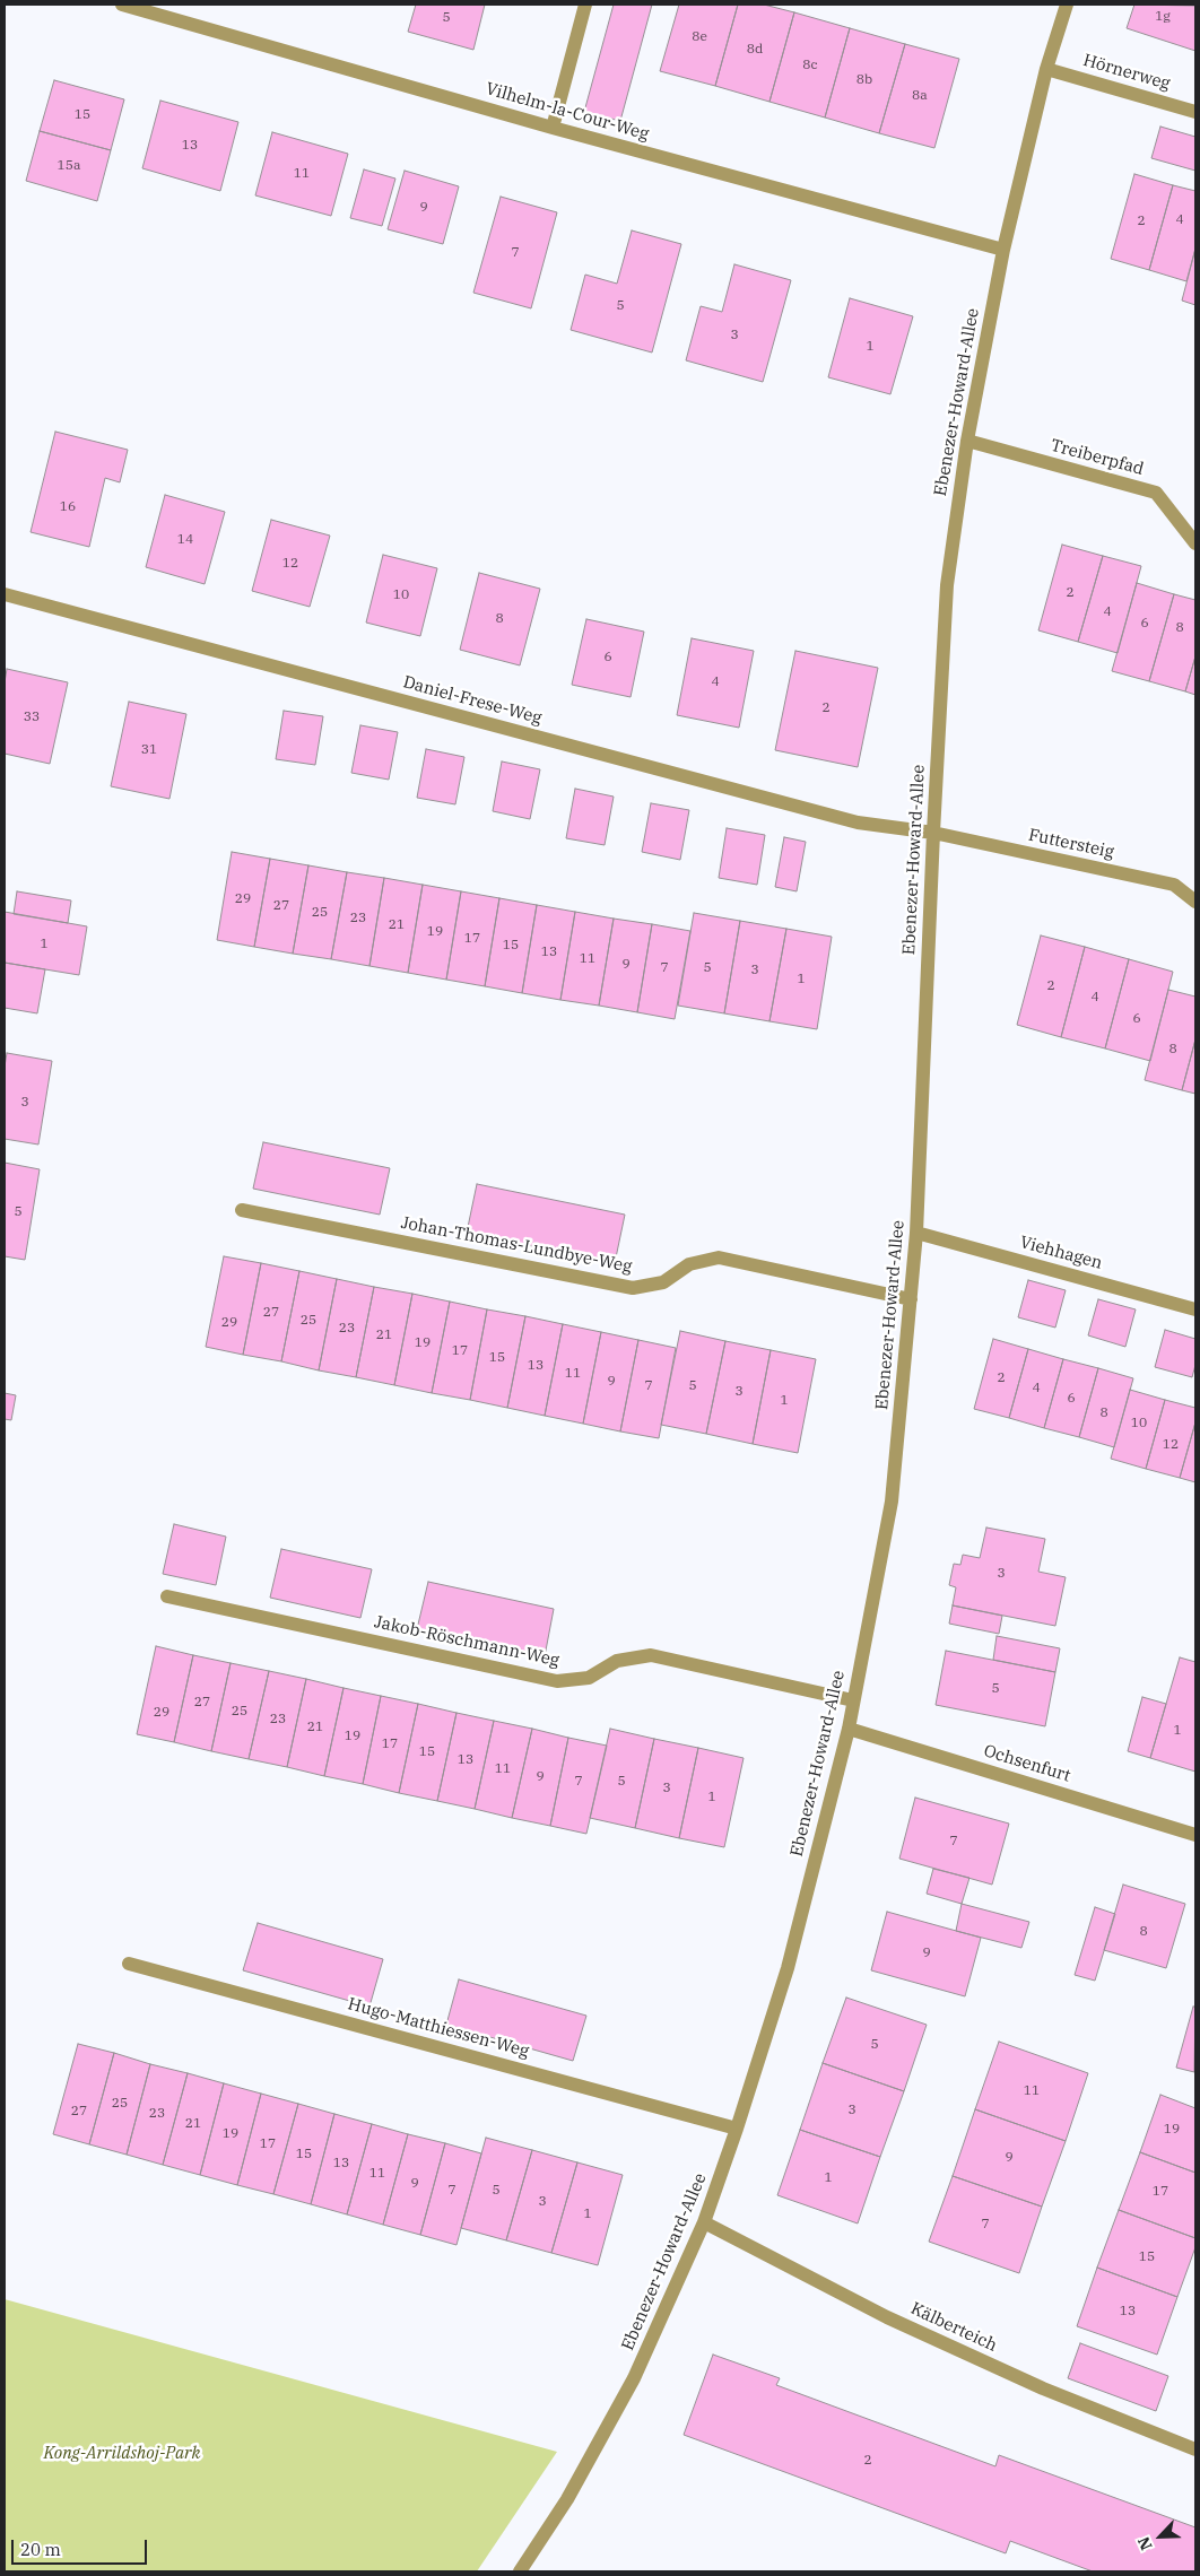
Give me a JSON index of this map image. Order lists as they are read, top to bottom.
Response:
{
  "streets": {
    "street": [
      "Hörnerweg",
      "Vilhelm-la-Cour-Weg",
      "Ebenezer-Howard-Allee",
      "Treiberpfad",
      "Daniel-Frese-Weg",
      "Futtersteig",
      "Johan-Thomas-Lundbye-Weg",
      "Viehhagen",
      "Jakob-Röschmann-Weg",
      "Ochsenfurt",
      "Hugo-Matthiessen-Weg",
      "Kälberteich"
    ]
  },
  "crossings": [
    ["Hörnerweg", "Ebenezer-Howard-Allee"],
    ["Vilhelm-la-Cour-Weg", "Ebenezer-Howard-Allee"],
    ["Ebenezer-Howard-Allee", "Treiberpfad"],
    ["Ebenezer-Howard-Allee", "Daniel-Frese-Weg"],
    ["Ebenezer-Howard-Allee", "Futtersteig"],
    ["Ebenezer-Howard-Allee", "Johan-Thomas-Lundbye-Weg"],
    ["Ebenezer-Howard-Allee", "Viehhagen"],
    ["Ebenezer-Howard-Allee", "Jakob-Röschmann-Weg"],
    ["Ebenezer-Howard-Allee", "Ochsenfurt"],
    ["Ebenezer-Howard-Allee", "Hugo-Matthiessen-Weg"],
    ["Ebenezer-Howard-Allee", "Kälberteich"],
    ["Daniel-Frese-Weg", "Futtersteig"]
  ],
  "parks": ["Kong-Arrildshoj-Park"],
  "house_numbers": [
    "1g",
    "5",
    "8e",
    "8d",
    "8c",
    "8b",
    "8a",
    "15",
    "13",
    "15a",
    "11",
    "9",
    "4",
    "2",
    "7",
    "5",
    "3",
    "1",
    "16",
    "14",
    "12",
    "2",
    "10",
    "4",
    "8",
    "6",
    "8",
    "6",
    "4",
    "2",
    "33",
    "31",
    "29",
    "27",
    "25",
    "23",
    "21",
    "19",
    "17",
    "1",
    "15",
    "13",
    "11",
    "9",
    "7",
    "5",
    "3",
    "1",
    "2",
    "4",
    "6",
    "8",
    "3",
    "5",
    "27",
    "25",
    "29",
    "23",
    "21",
    "19",
    "17",
    "15",
    "13",
    "11",
    "2",
    "9",
    "7",
    "5",
    "4",
    "3",
    "6",
    "1",
    "8",
    "10",
    "12",
    "3",
    "5",
    "27",
    "25",
    "29",
    "23",
    "21",
    "1",
    "19",
    "17",
    "15",
    "13",
    "11",
    "9",
    "7",
    "5",
    "3",
    "1",
    "7",
    "8",
    "9",
    "5",
    "11",
    "25",
    "3",
    "27",
    "23",
    "21",
    "19",
    "19",
    "17",
    "15",
    "9",
    "13",
    "11",
    "1",
    "9",
    "7",
    "5",
    "17",
    "3",
    "1",
    "7",
    "15",
    "13",
    "2"
  ],
  "scale_bar": "20 m",
  "north": "bottom left"
}
